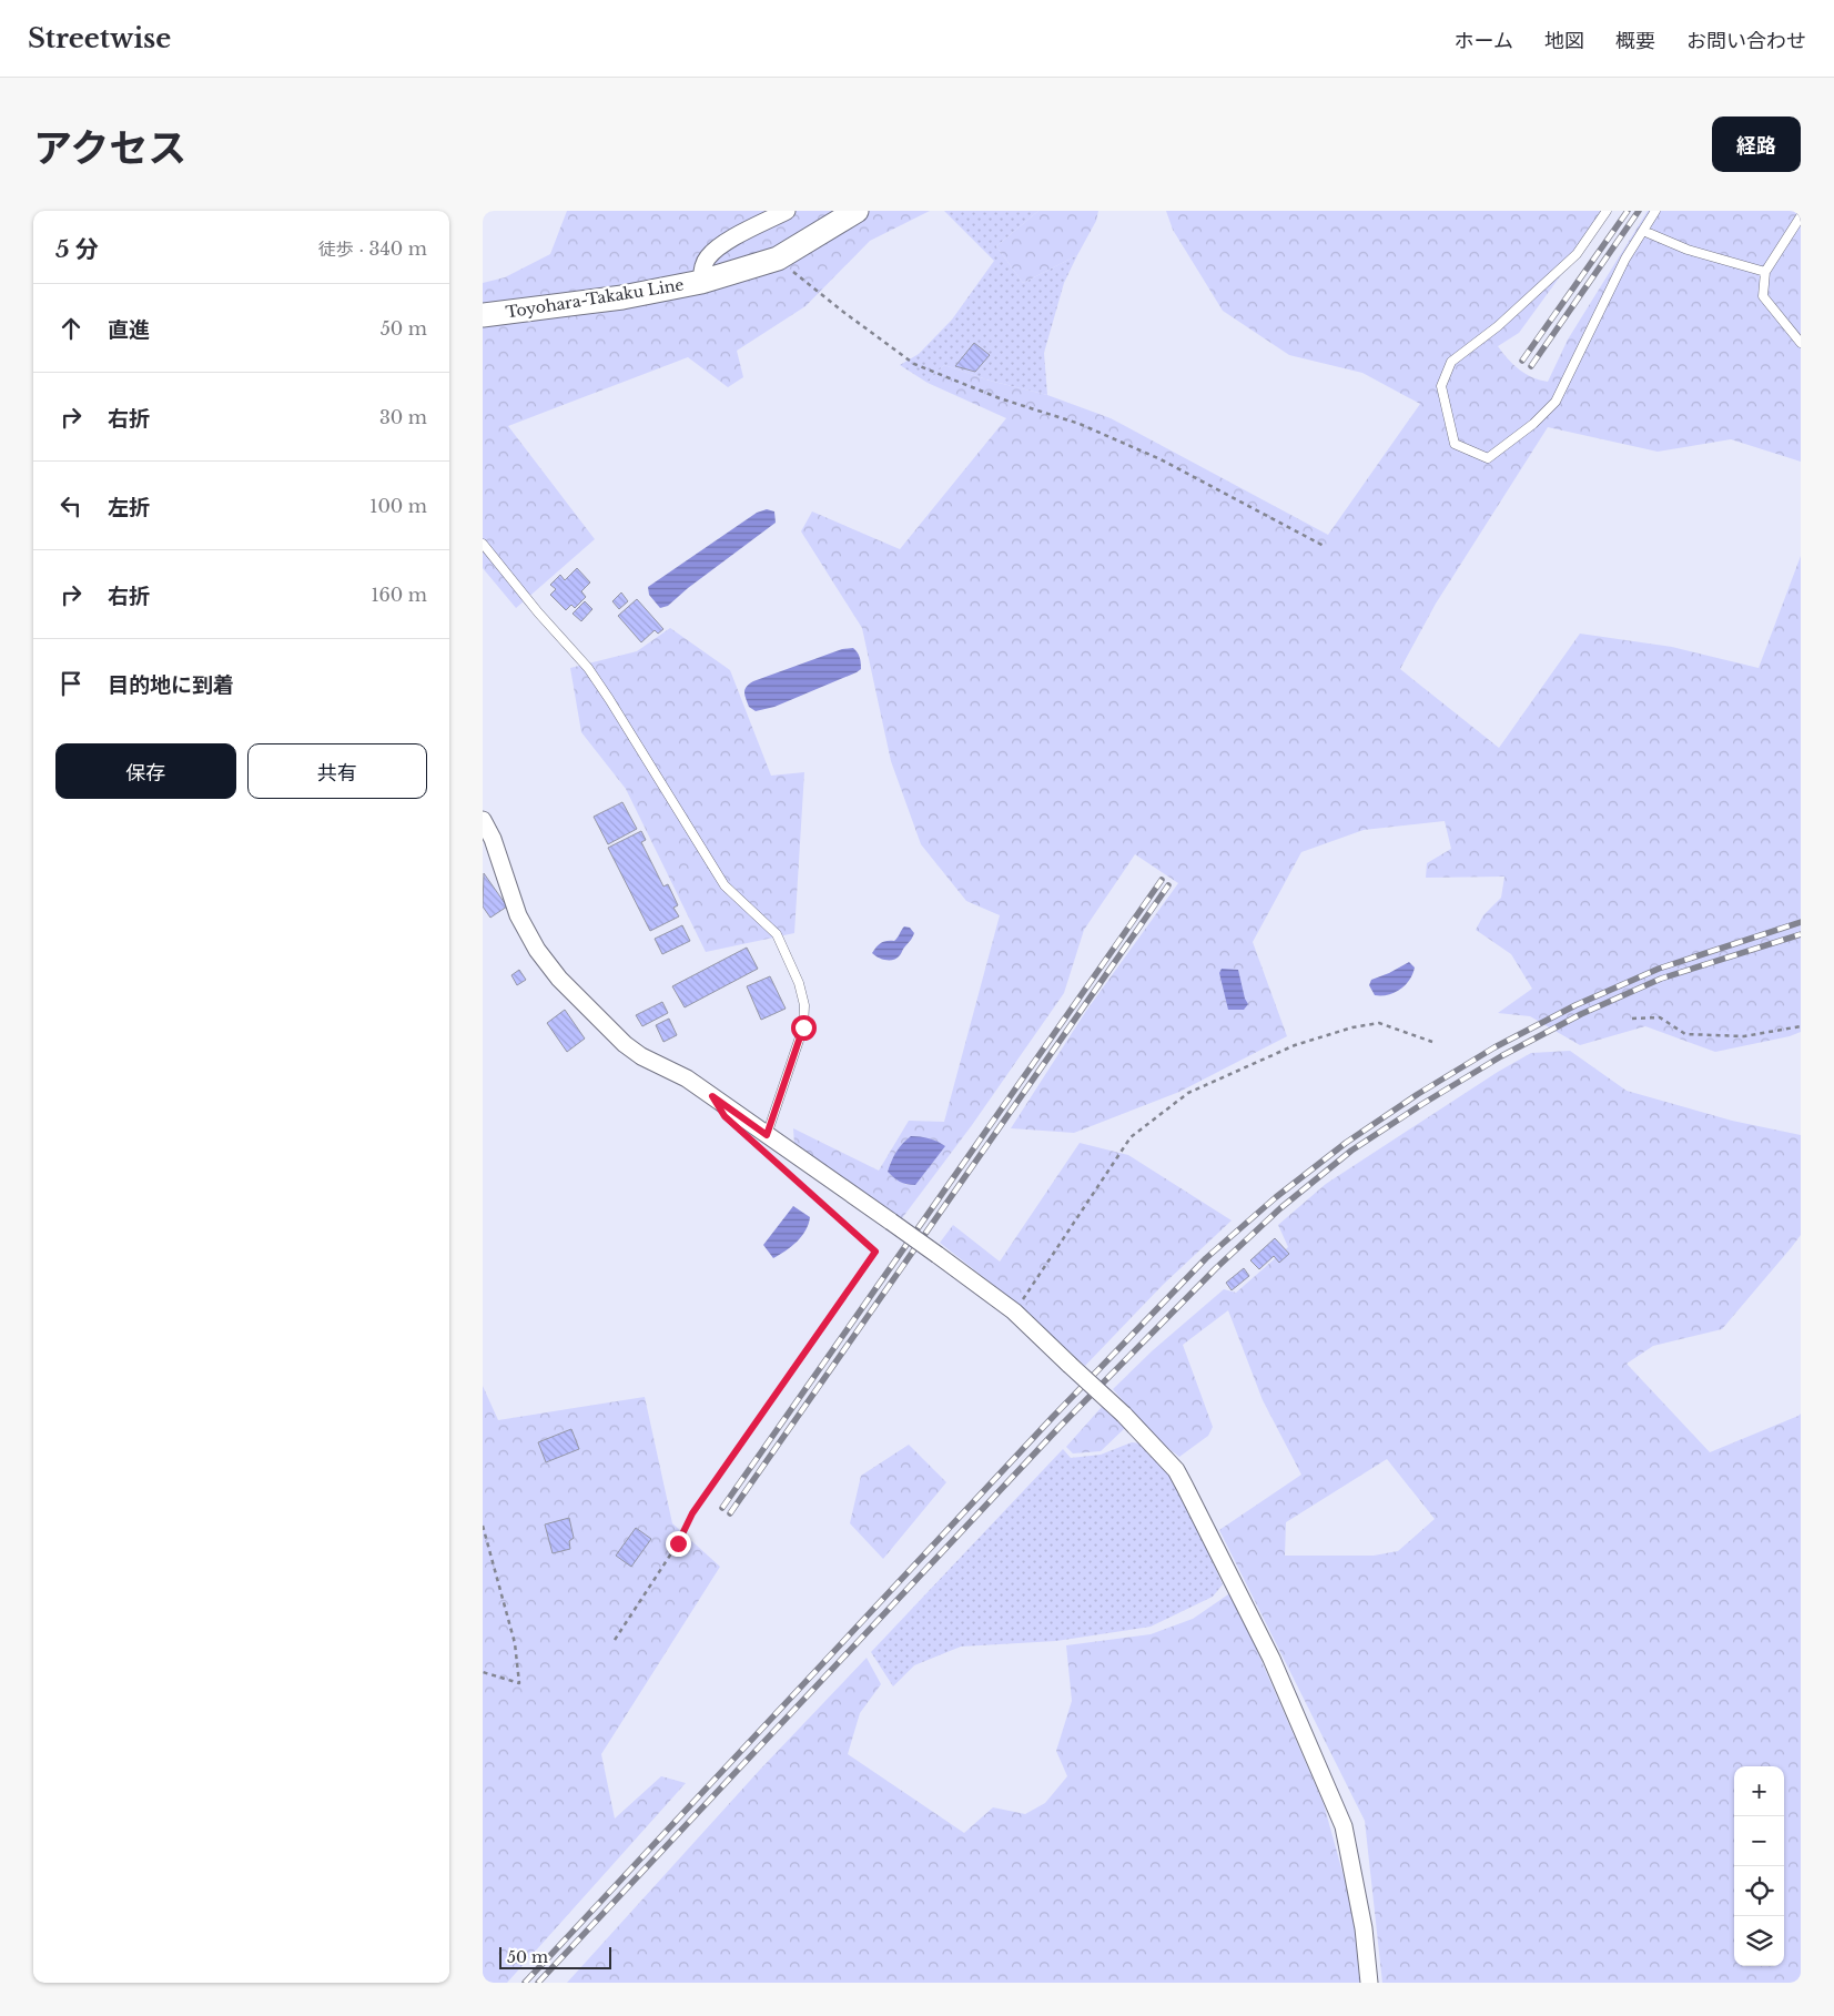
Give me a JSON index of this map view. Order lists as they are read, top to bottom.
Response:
{
  "streets": {
    "main road": ["Toyohara-Takaku Line"]
  },
  "scale_bar": "50 m",
  "page": {
    "header": "Streetwise",
    "nav": [
      "ホーム",
      "地図",
      "概要",
      "お問い合わせ"
    ],
    "title": "アクセス",
    "buttons": [
      "経路",
      ["保存", "共有"]
    ],
    "heading": ["5 分", "徒歩 · 340 m"],
    "list": [
      ["直進", "50 m"],
      ["右折", "30 m"],
      ["左折", "100 m"],
      ["右折", "160 m"],
      "目的地に到着"
    ],
    "map_buttons": ["+", "−"],
    "scale": "50 m"
  }
}
